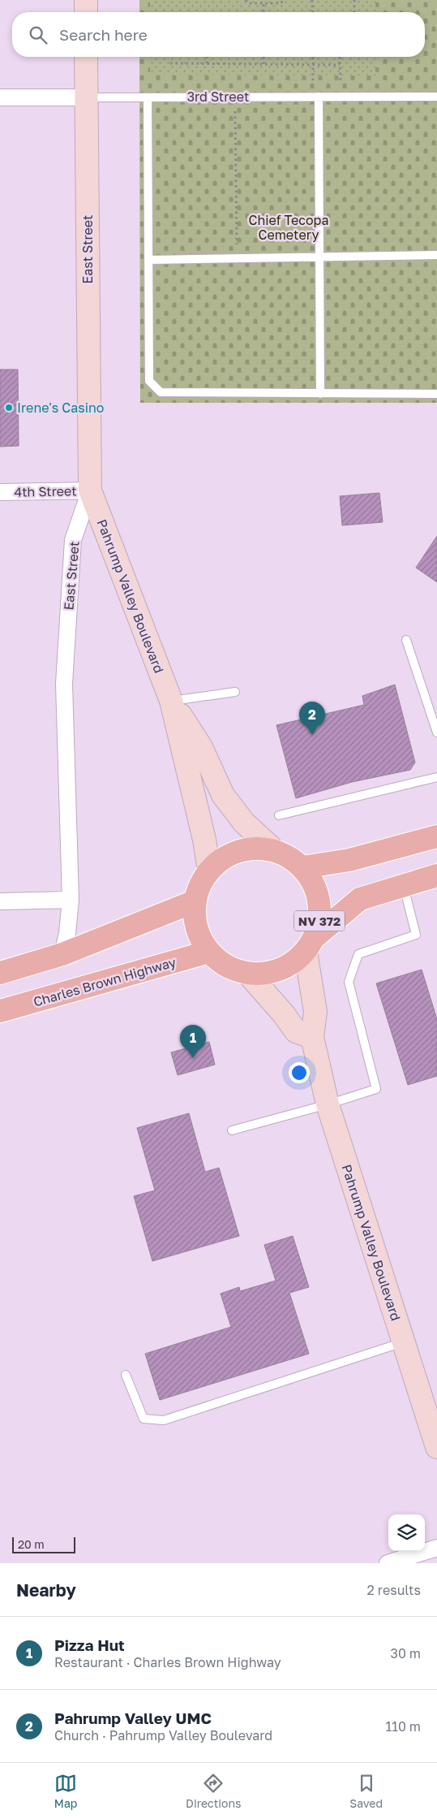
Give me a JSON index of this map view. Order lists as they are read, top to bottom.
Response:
{
  "streets": {
    "main road": ["NV 372", "Charles Brown Highway"],
    "street": [
      "3rd Street",
      "East Street",
      "4th Street",
      "Pahrump Valley Boulevard"
    ]
  },
  "crossings": [
    ["3rd Street", "East Street"],
    ["East Street", "4th Street"],
    ["East Street", "Pahrump Valley Boulevard"],
    ["4th Street", "Pahrump Valley Boulevard"],
    ["Pahrump Valley Boulevard", "NV 372"],
    ["Pahrump Valley Boulevard", "Charles Brown Highway"],
    ["NV 372", "Charles Brown Highway"]
  ],
  "parks": ["Chief Tecopa Cemetery"],
  "places": ["Irene's Casino"],
  "scale_bar": "20 m",
  "page": {
    "search": "Search here",
    "pins": ["2", "1"],
    "scale": "20 m",
    "heading": ["Nearby", "2 results"],
    "list": [
      {
        "mark": "1",
        "name": "Pizza Hut",
        "note": "Restaurant · Charles Brown Highway",
        "value": "30 m"
      },
      {
        "mark": "2",
        "name": "Pahrump Valley UMC",
        "note": "Church · Pahrump Valley Boulevard",
        "value": "110 m"
      }
    ],
    "nav": ["Map", "Directions", "Saved"]
  }
}
